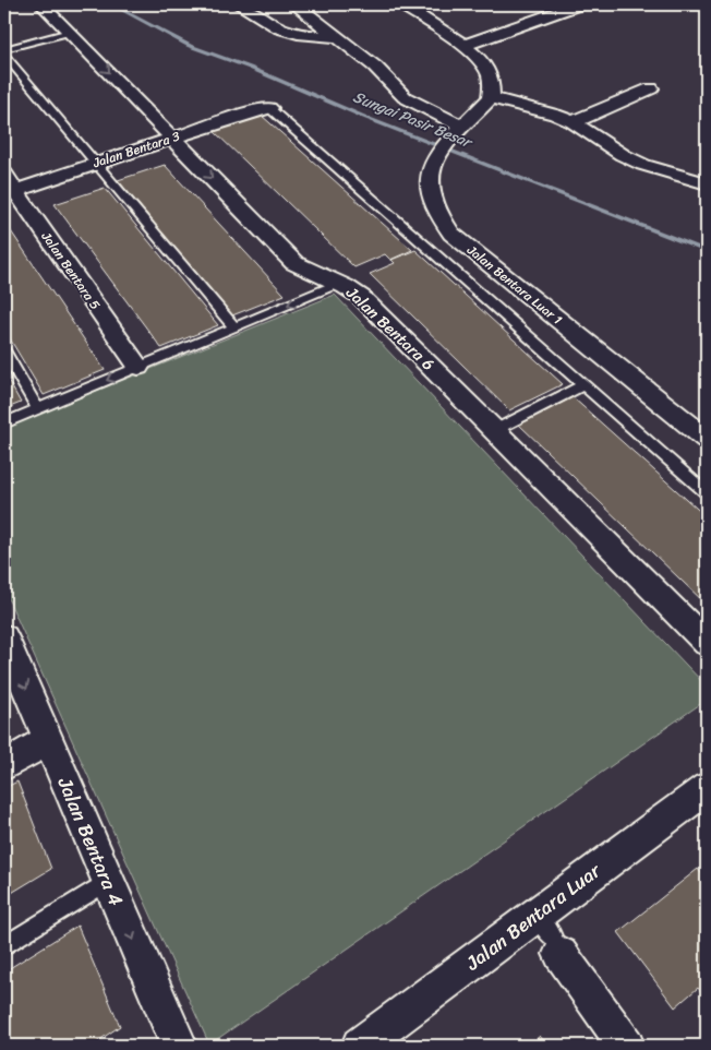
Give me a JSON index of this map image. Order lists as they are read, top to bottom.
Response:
{
  "streets": {
    "street": [
      "Jalan Bentara 3",
      "Jalan Bentara 5",
      "Jalan Bentara Luar 1",
      "Jalan Bentara 6",
      "Jalan Bentara 4",
      "Jalan Bentara Luar"
    ]
  },
  "crossings": [
    ["Jalan Bentara 3", "Jalan Bentara 5"],
    ["Jalan Bentara 3", "Jalan Bentara 6"]
  ],
  "one_way": ["Jalan Bentara 4"],
  "water": ["Sungai Pasir Besar"]
}
